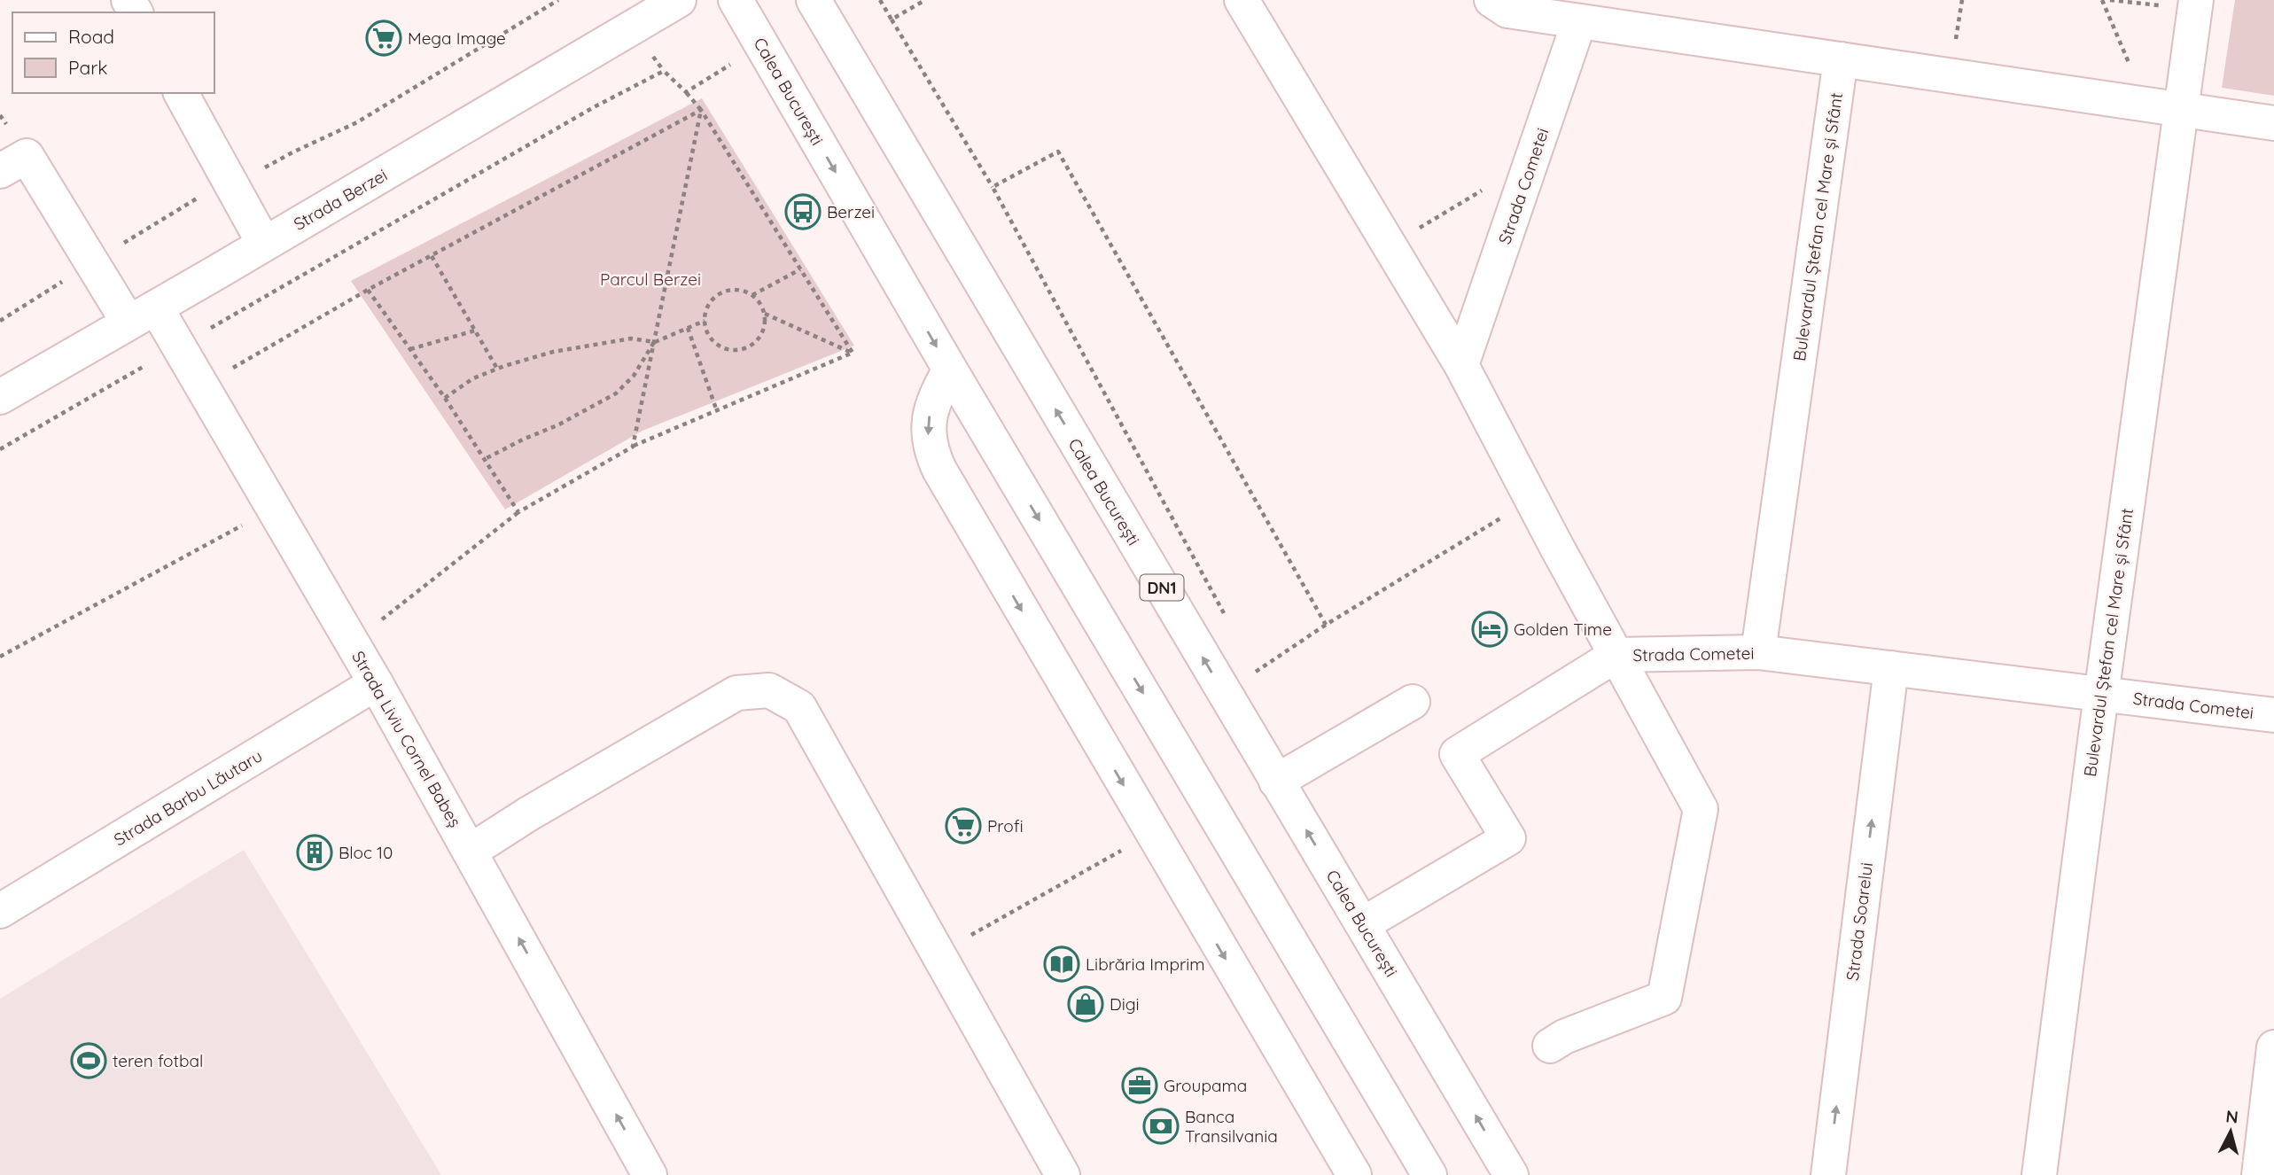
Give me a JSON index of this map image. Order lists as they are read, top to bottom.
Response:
{
  "streets": {
    "street": [
      "Calea București",
      "Strada Cometei",
      "Strada Berzei",
      "Bulevardul Ștefan cel Mare și Sfânt",
      "DN1",
      "Strada Liviu Cornel Babeș",
      "Strada Barbu Lăutaru",
      "Strada Soarelui"
    ]
  },
  "crossings": [
    ["Strada Cometei", "Bulevardul Ștefan cel Mare și Sfânt"],
    ["Strada Cometei", "Strada Soarelui"],
    ["Strada Berzei", "Strada Liviu Cornel Babeș"],
    ["Strada Liviu Cornel Babeș", "Strada Barbu Lăutaru"]
  ],
  "one_way": ["Strada Soarelui"],
  "parks": ["Parcul Berzei"],
  "places": {
    "supermarket": ["Mega Image", "Profi"],
    "bus stop": ["Berzei"],
    "hotel": ["Golden Time"],
    "building": ["Bloc 10"],
    "library": ["Librăria Imprim"],
    "shop": ["Digi"],
    "sports": ["teren fotbal"],
    "office": ["Groupama"],
    "bank": ["Banca Transilvania"]
  },
  "legend": ["Road", "Park"],
  "north": "top"
}
